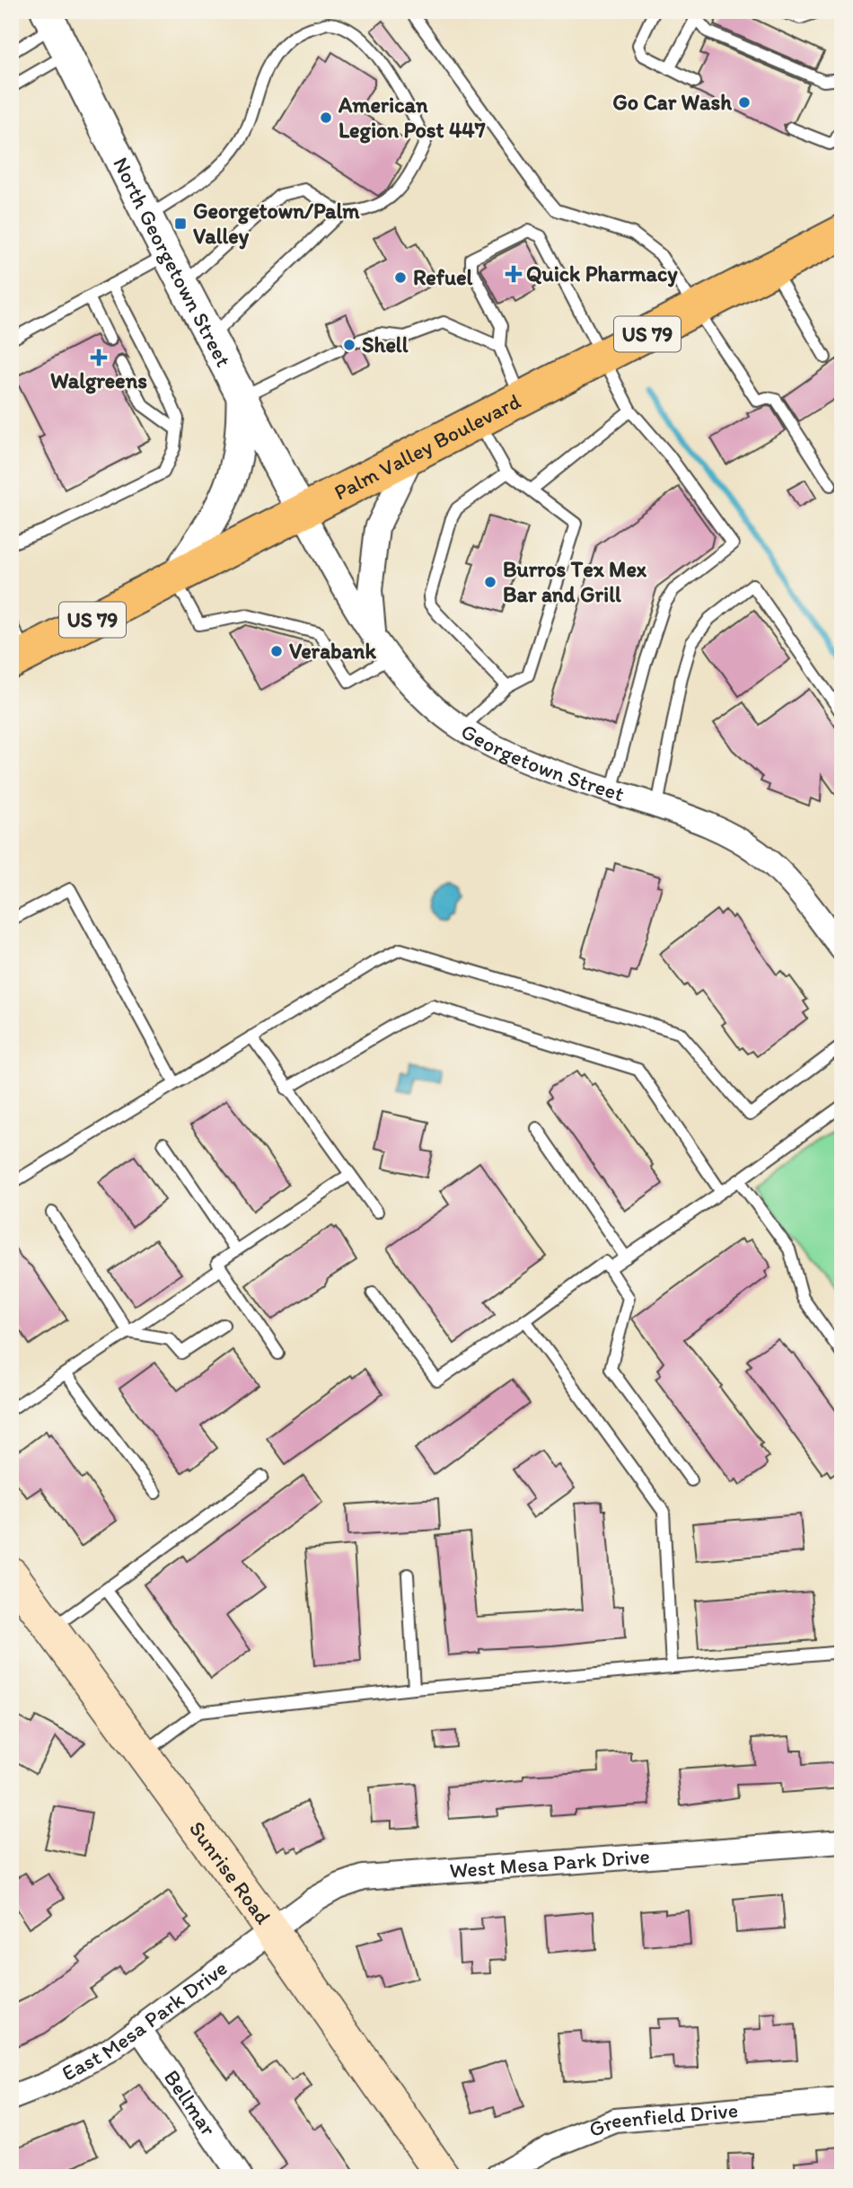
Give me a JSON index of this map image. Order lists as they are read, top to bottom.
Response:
{
  "streets": {
    "highway": ["US 79", "Palm Valley Boulevard"],
    "main road": ["Sunrise Road"],
    "street": [
      "North Georgetown Street",
      "Georgetown Street",
      "West Mesa Park Drive",
      "East Mesa Park Drive",
      "Bellmar",
      "Greenfield Drive"
    ]
  },
  "crossings": [
    ["North Georgetown Street", "Palm Valley Boulevard"],
    ["North Georgetown Street", "Georgetown Street"],
    ["Palm Valley Boulevard", "Georgetown Street"],
    ["West Mesa Park Drive", "Sunrise Road"],
    ["West Mesa Park Drive", "East Mesa Park Drive"],
    ["Sunrise Road", "East Mesa Park Drive"],
    ["East Mesa Park Drive", "Bellmar"]
  ],
  "places": {
    "other": [
      "Go Car Wash",
      "American Legion Post 447",
      "Refuel",
      "Shell",
      "Burros Tex Mex Bar and Grill",
      "Verabank"
    ],
    "transit": ["Georgetown/Palm Valley"],
    "health": ["Quick Pharmacy", "Walgreens"]
  }
}
